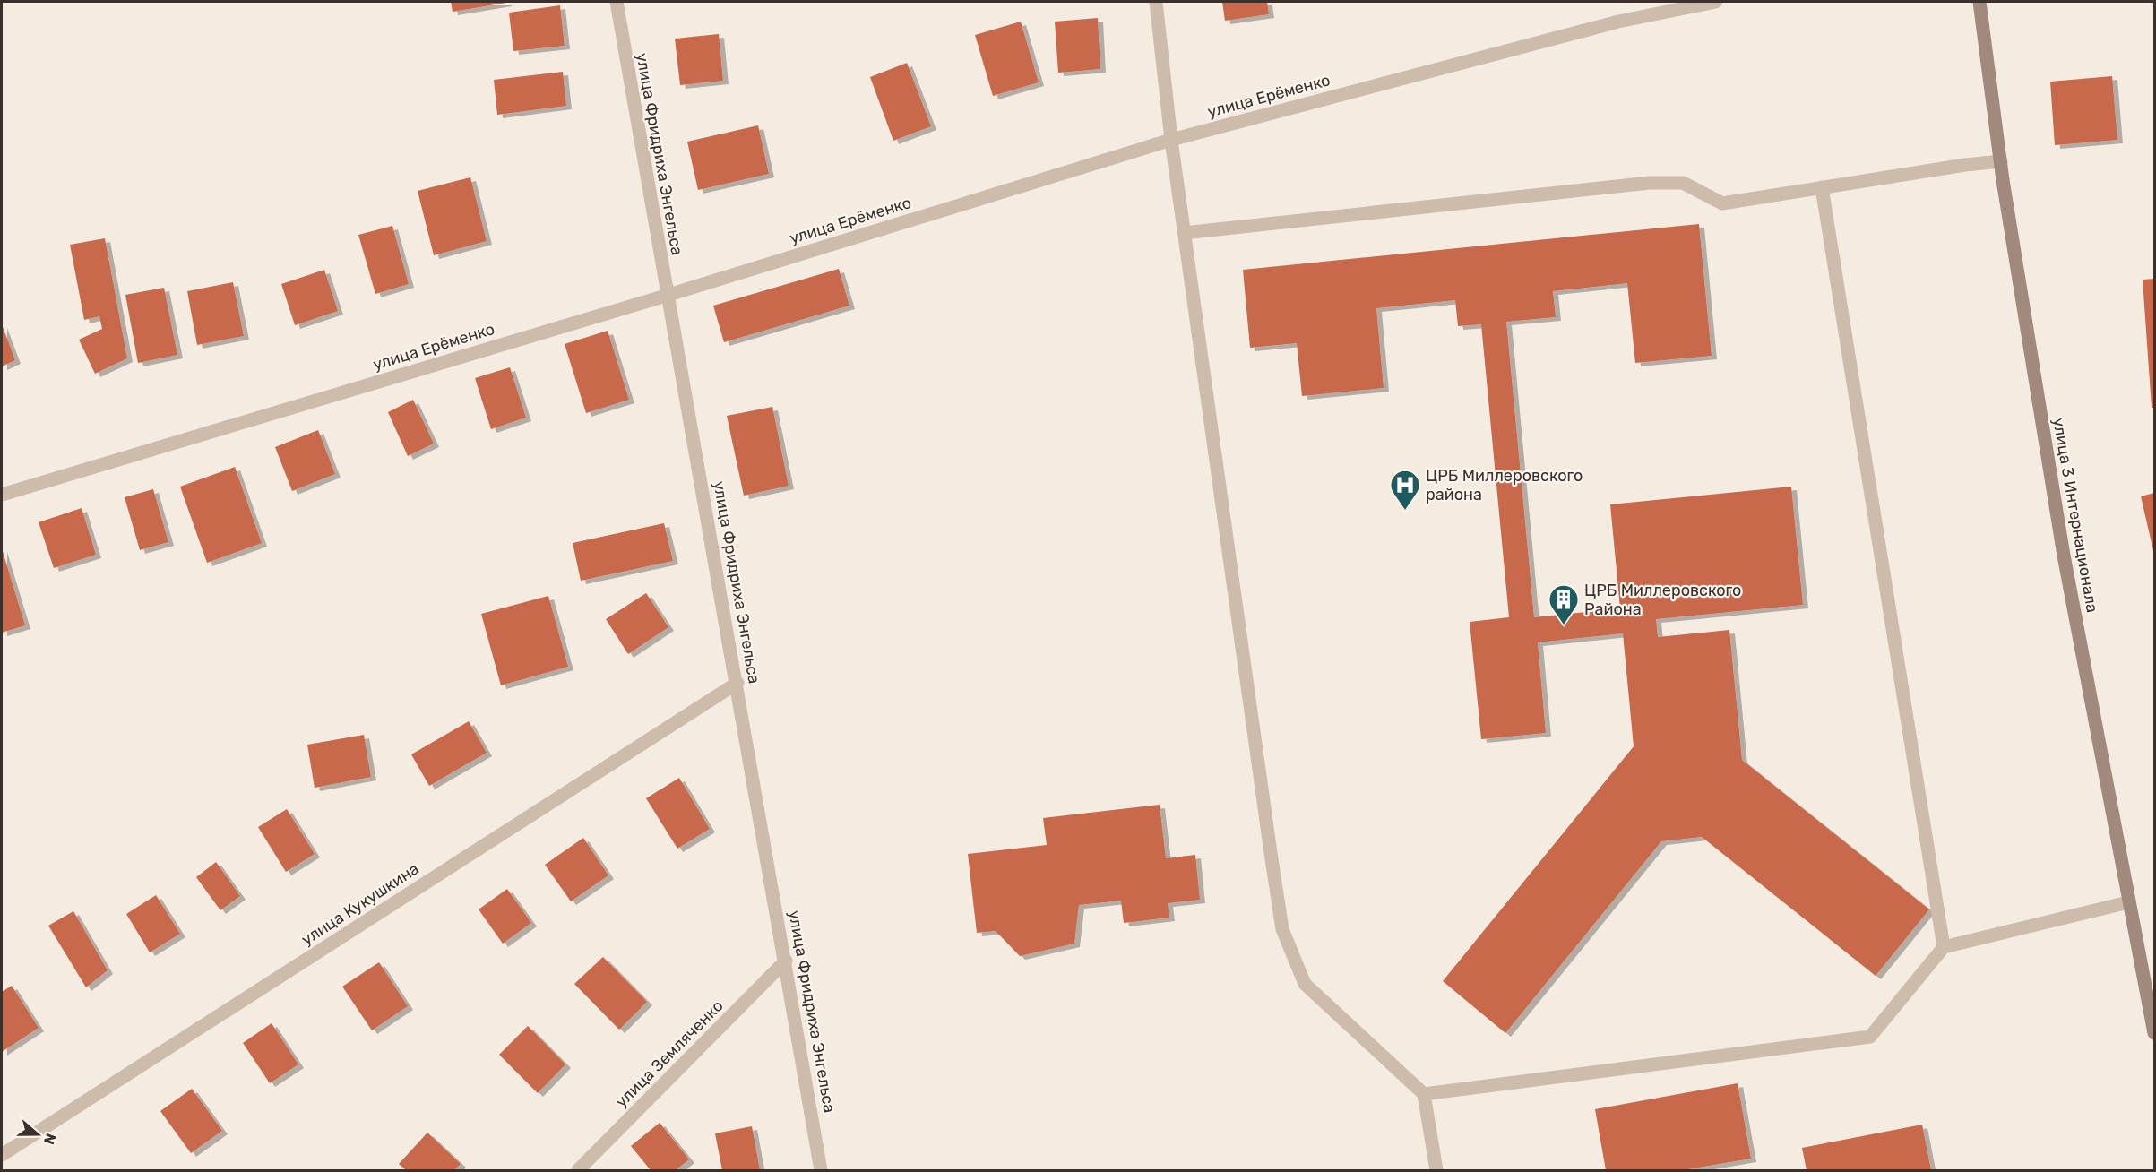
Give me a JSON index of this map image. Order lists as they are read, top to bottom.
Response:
{
  "streets": {
    "main road": ["улица 3 Интернационала"],
    "street": [
      "улица Ерёменко",
      "улица Фридриха Энгельса",
      "улица Кукушкина",
      "улица Земляченко"
    ]
  },
  "crossings": [
    ["улица Ерёменко", "улица Фридриха Энгельса"],
    ["улица Фридриха Энгельса", "улица Кукушкина"],
    ["улица Фридриха Энгельса", "улица Земляченко"]
  ],
  "places": {
    "hospital": ["ЦРБ Миллеровского района"],
    "building": ["ЦРБ Миллеровского Района"]
  },
  "north": "right"
}
